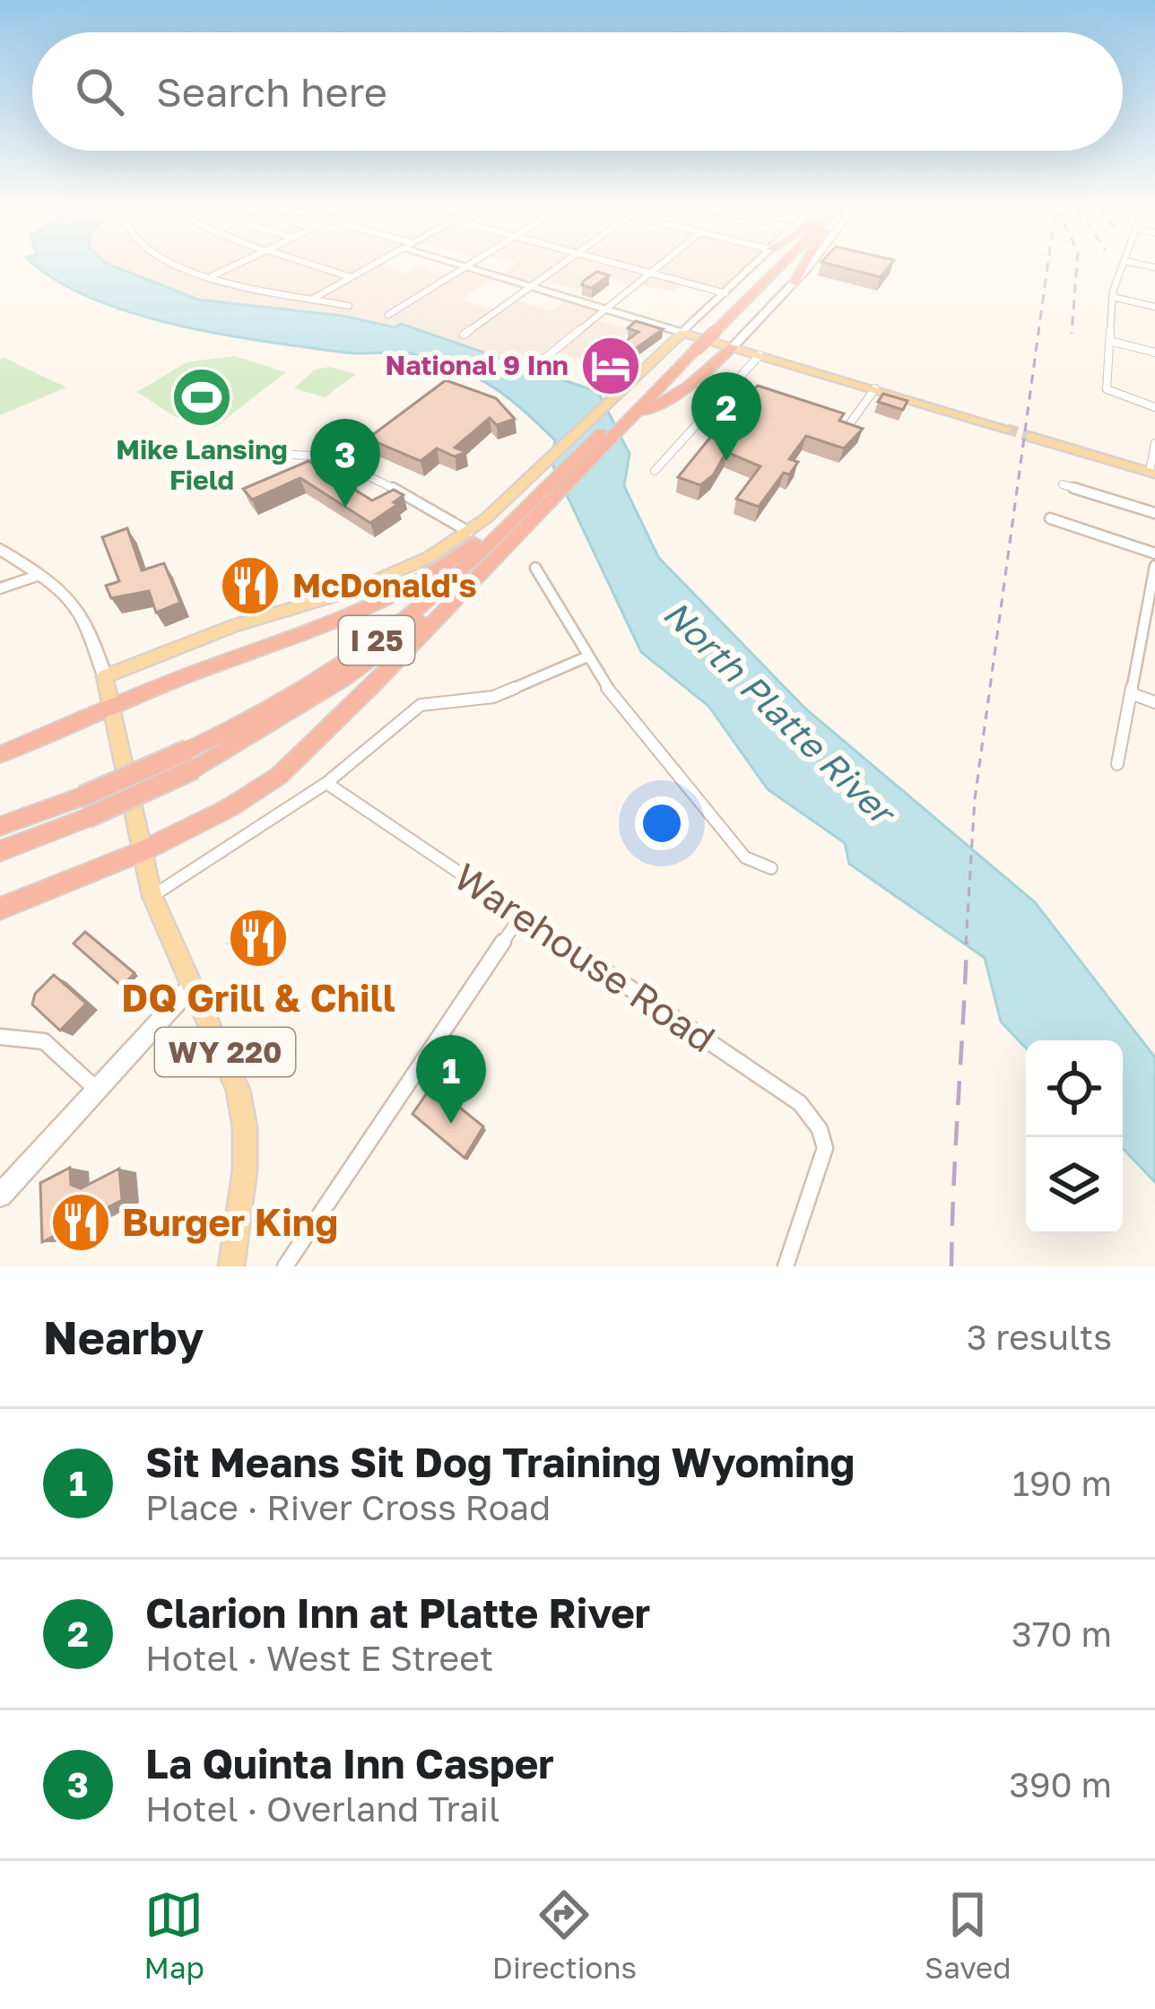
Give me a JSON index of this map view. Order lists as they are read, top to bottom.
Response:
{
  "streets": {
    "highway": ["I 25"],
    "main road": ["WY 220"],
    "street": ["Warehouse Road"]
  },
  "water": ["North Platte River"],
  "places": {
    "hotel": ["National 9 Inn"],
    "sports": ["Mike Lansing Field"],
    "restaurant": ["McDonald's", "DQ Grill & Chill", "Burger King"]
  },
  "page": {
    "search": "Search here",
    "pins": ["2", "3", "1"],
    "heading": ["Nearby", "3 results"],
    "list": [
      {
        "mark": "1",
        "name": "Sit Means Sit Dog Training Wyoming",
        "note": "Place · River Cross Road",
        "value": "190 m"
      },
      {
        "mark": "2",
        "name": "Clarion Inn at Platte River",
        "note": "Hotel · West E Street",
        "value": "370 m"
      },
      {
        "mark": "3",
        "name": "La Quinta Inn Casper",
        "note": "Hotel · Overland Trail",
        "value": "390 m"
      }
    ],
    "nav": ["Map", "Directions", "Saved"]
  }
}
